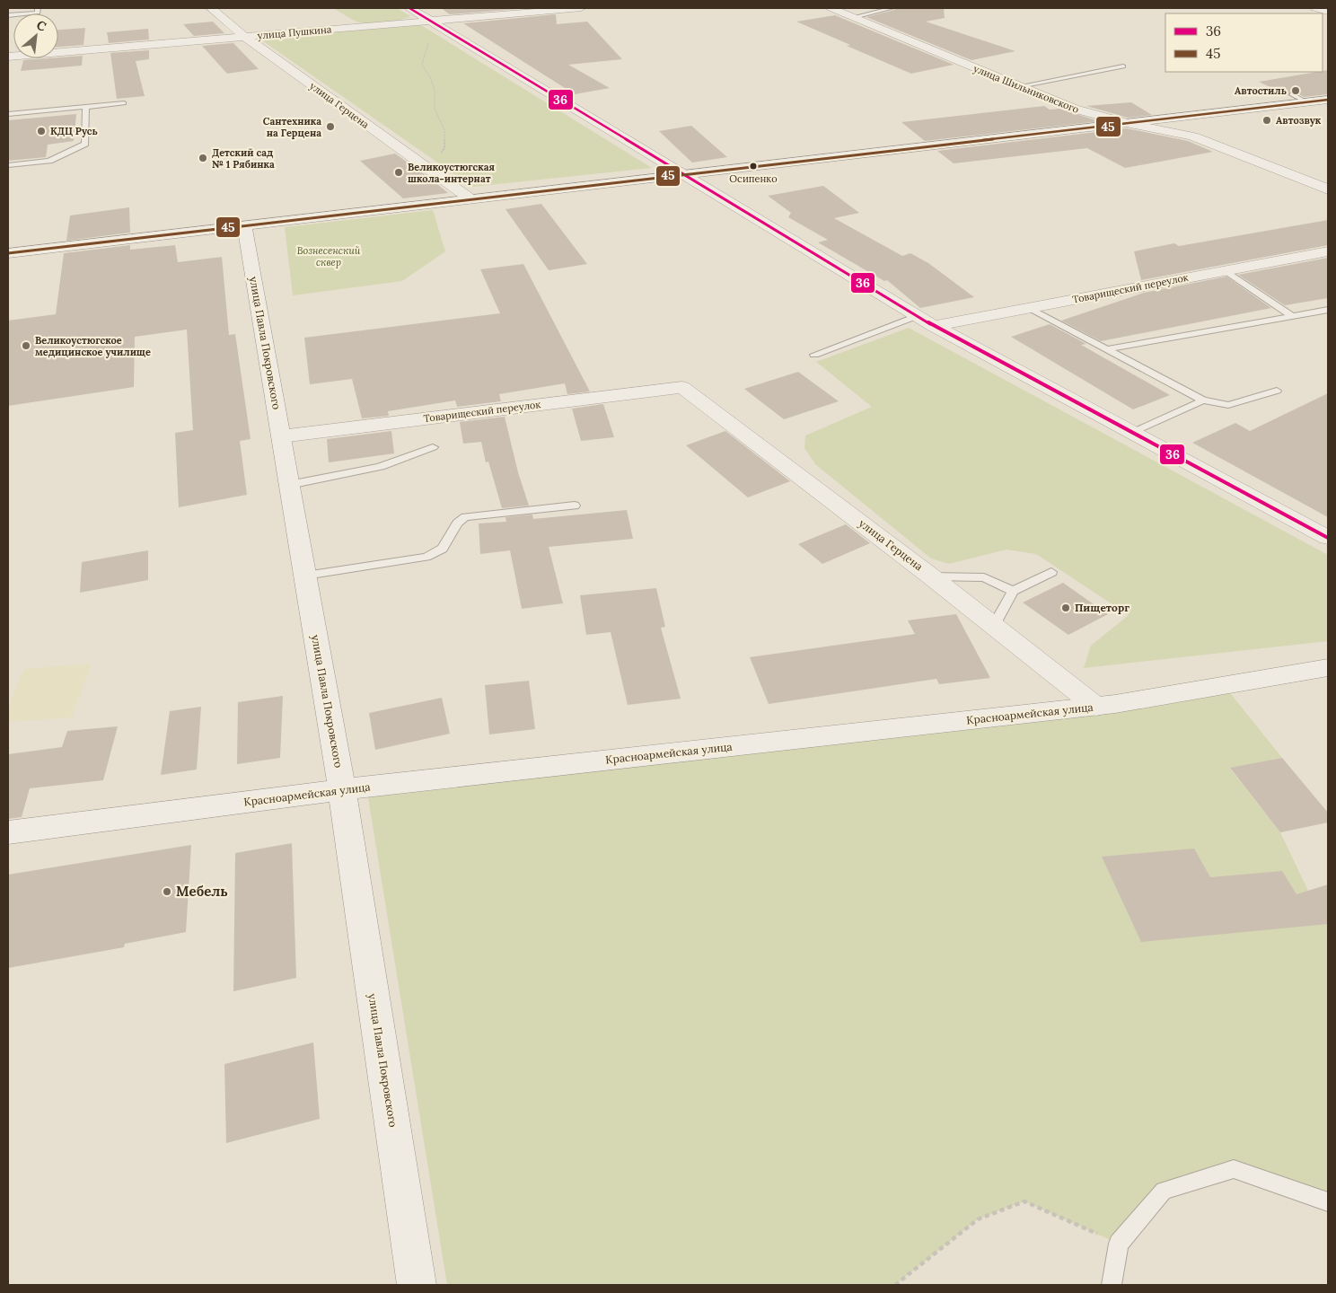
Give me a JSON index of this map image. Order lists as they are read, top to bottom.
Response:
{
  "streets": {
    "street": [
      "улица Пушкина",
      "улица Шильниковского",
      "улица Герцена",
      "Товарищеский переулок",
      "улица Павла Покровского",
      "Красноармейская улица"
    ]
  },
  "crossings": [
    ["улица Пушкина", "улица Герцена"],
    ["улица Герцена", "Товарищеский переулок"],
    ["улица Герцена", "Красноармейская улица"],
    ["Товарищеский переулок", "улица Павла Покровского"],
    ["улица Павла Покровского", "Красноармейская улица"]
  ],
  "parks": ["Вознесенский сквер"],
  "places": [
    "Автостиль",
    "Автозвук",
    "Сантехника на Герцена",
    "КДЦ Русь",
    "Детский сад № 1 Рябинка",
    "Осипенко",
    "Великоустюгская школа-интернат",
    "Великоустюгское медицинское училище",
    "Пищеторг",
    "Мебель"
  ],
  "lines": ["transit line 36", "transit line 45"],
  "legend": ["36", "45"],
  "north": "top right"
}
